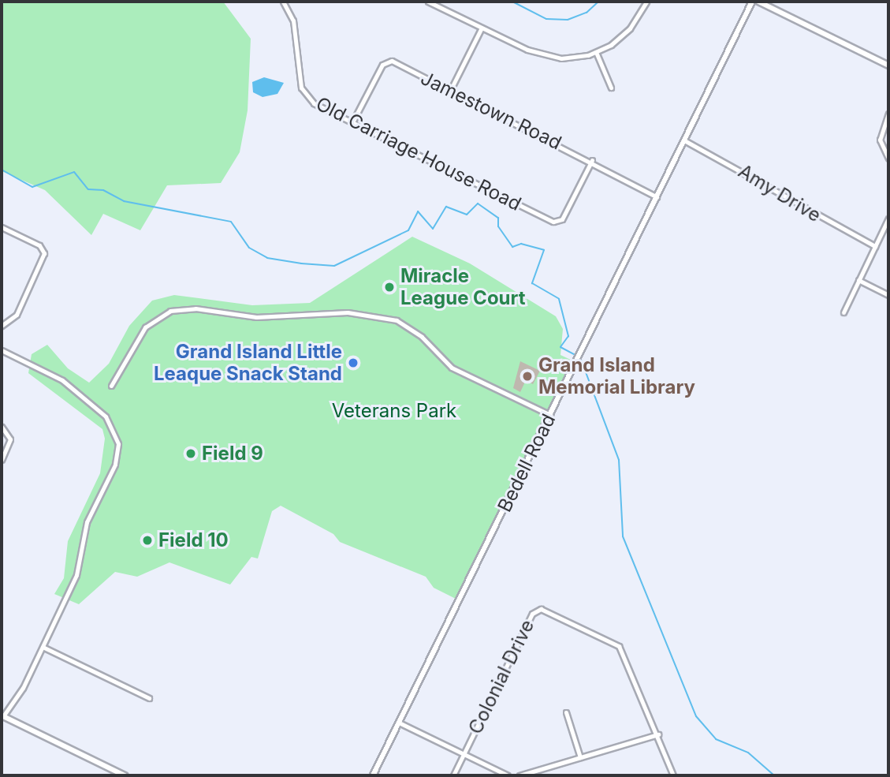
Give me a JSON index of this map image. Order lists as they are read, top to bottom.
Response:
{
  "streets": {
    "street": [
      "Jamestown Road",
      "Old Carriage House Road",
      "Amy Drive",
      "Bedell Road",
      "Colonial Drive"
    ]
  },
  "crossings": [
    ["Jamestown Road", "Old Carriage House Road"],
    ["Jamestown Road", "Bedell Road"],
    ["Amy Drive", "Bedell Road"]
  ],
  "parks": ["Veterans Park"],
  "places": [
    "Miracle League Court",
    "Grand Island Little Leaque Snack Stand",
    "Grand Island Memorial Library",
    "Field 9",
    "Field 10"
  ]
}
